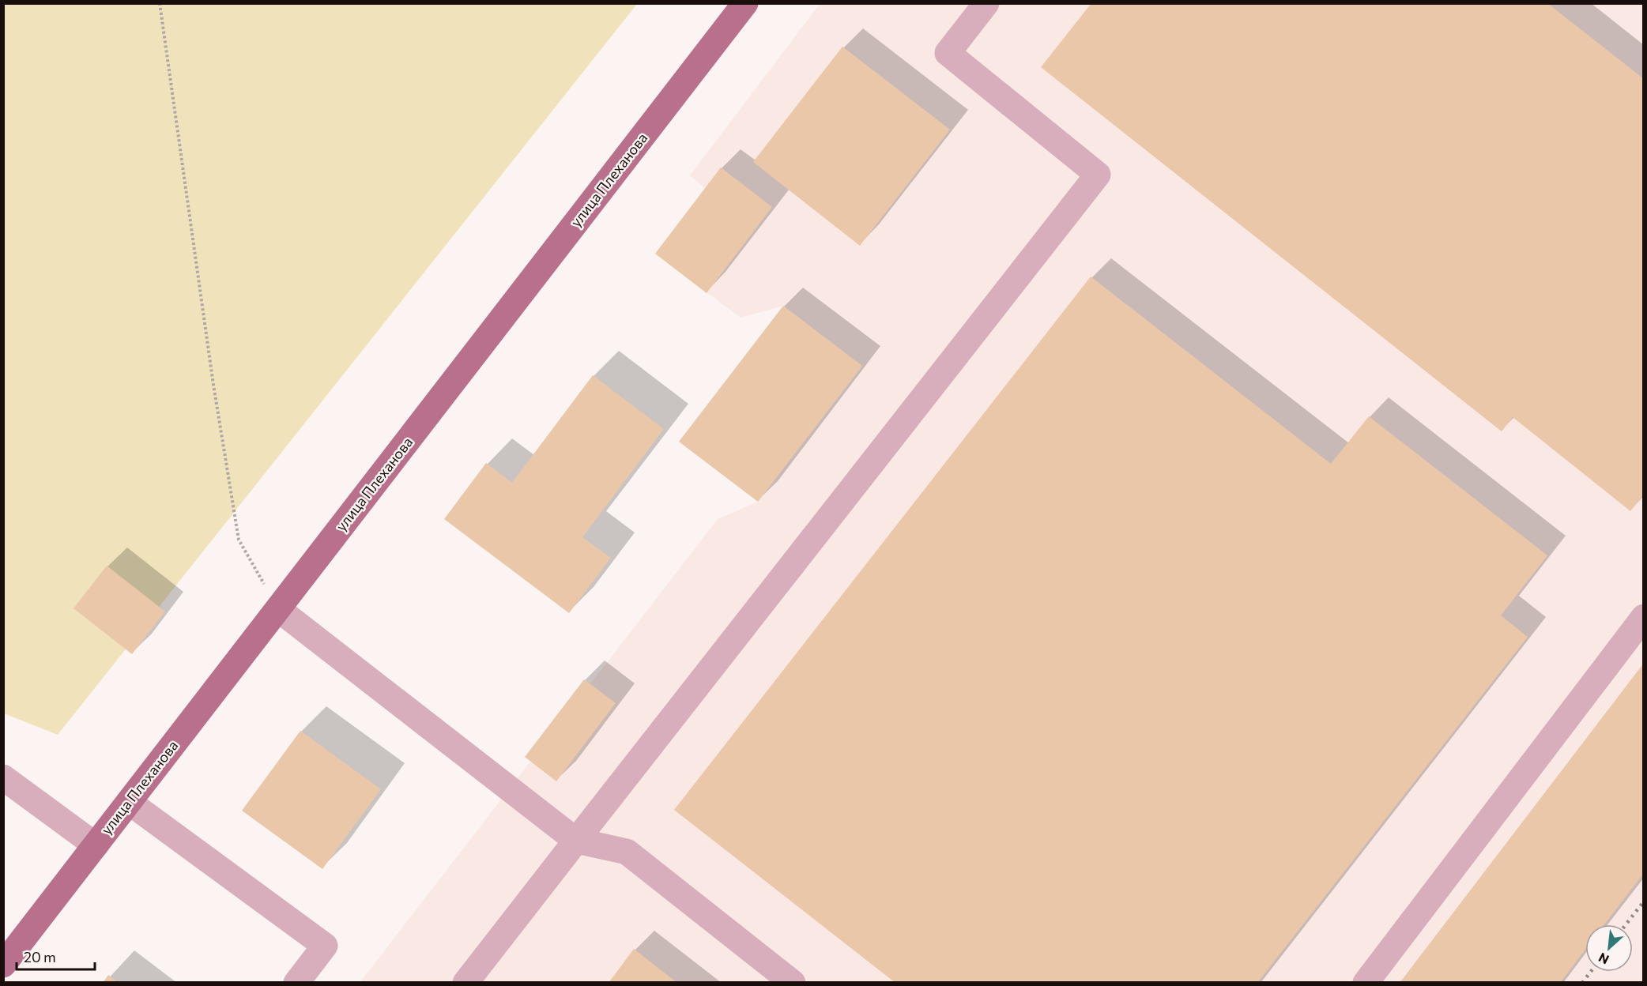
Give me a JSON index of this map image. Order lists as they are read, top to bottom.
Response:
{
  "streets": {
    "main road": ["улица Плеханова"]
  },
  "scale_bar": "20 m",
  "north": "bottom left"
}
